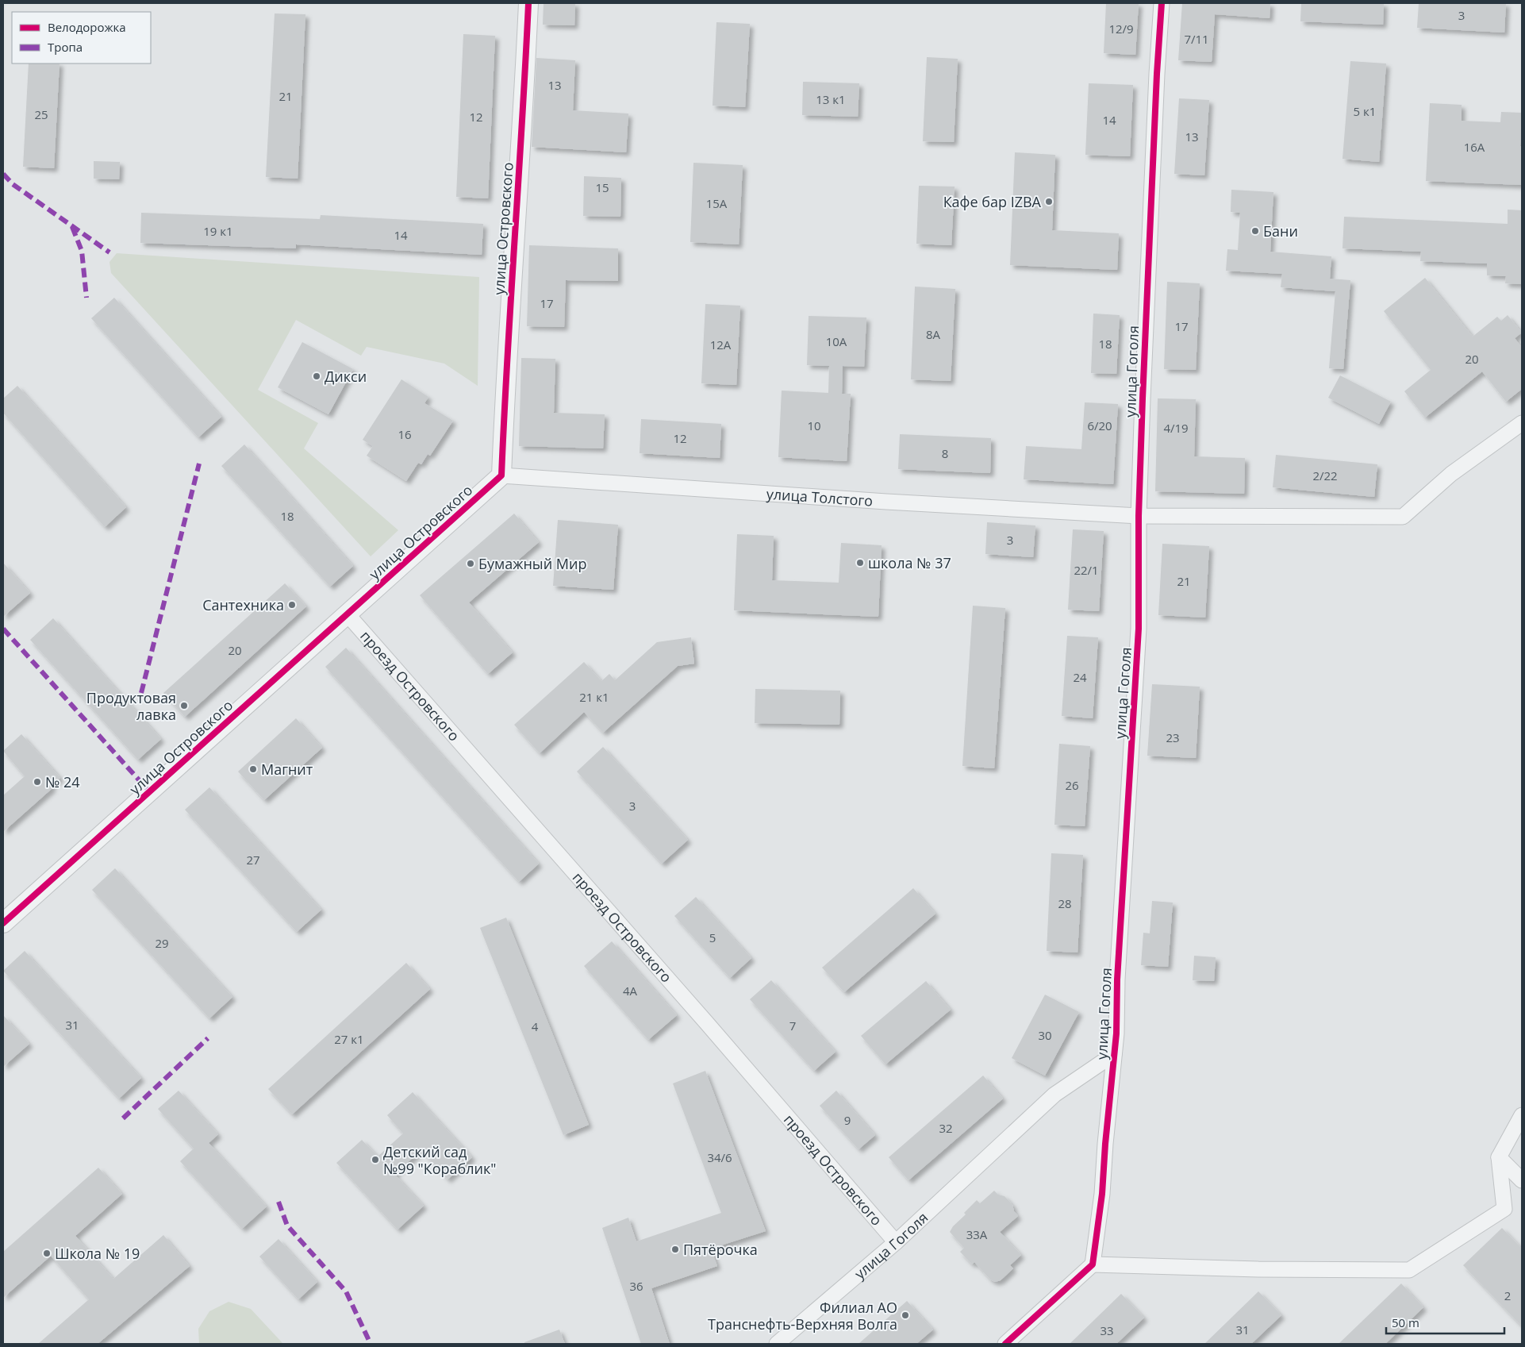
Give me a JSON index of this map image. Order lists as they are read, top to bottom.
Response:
{
  "streets": {
    "street": [
      "улица Островского",
      "улица Гоголя",
      "улица Толстого",
      "проезд Островского"
    ]
  },
  "crossings": [
    ["улица Островского", "улица Толстого"],
    ["улица Островского", "проезд Островского"],
    ["улица Гоголя", "улица Толстого"],
    ["улица Гоголя", "проезд Островского"]
  ],
  "places": [
    "Кафе бар IZBA",
    "Бани",
    "Дикси",
    "школа № 37",
    "Бумажный Мир",
    "Сантехника",
    "Продуктовая лавка",
    "Магнит",
    "№ 24",
    "Детский сад №99 \"Кораблик\"",
    "Пятёрочка",
    "Школа № 19",
    "Филиал АО Транснефть-Верхняя Волга"
  ],
  "house_numbers": [
    "3",
    "12/9",
    "7/11",
    "13",
    "21",
    "13 к1",
    "5 к1",
    "25",
    "12",
    "14",
    "13",
    "16А",
    "15",
    "15А",
    "19 к1",
    "14",
    "17",
    "17",
    "8А",
    "10А",
    "18",
    "12А",
    "20",
    "10",
    "6/20",
    "4/19",
    "16",
    "12",
    "8",
    "2/22",
    "18",
    "3",
    "22/1",
    "21",
    "20",
    "24",
    "21 к1",
    "23",
    "26",
    "3",
    "27",
    "28",
    "5",
    "29",
    "4А",
    "31",
    "7",
    "4",
    "30",
    "27 к1",
    "9",
    "32",
    "34/6",
    "33А",
    "36",
    "2",
    "31",
    "33"
  ],
  "legend": ["Велодорожка", "Тропа"],
  "scale_bar": "50 m"
}
